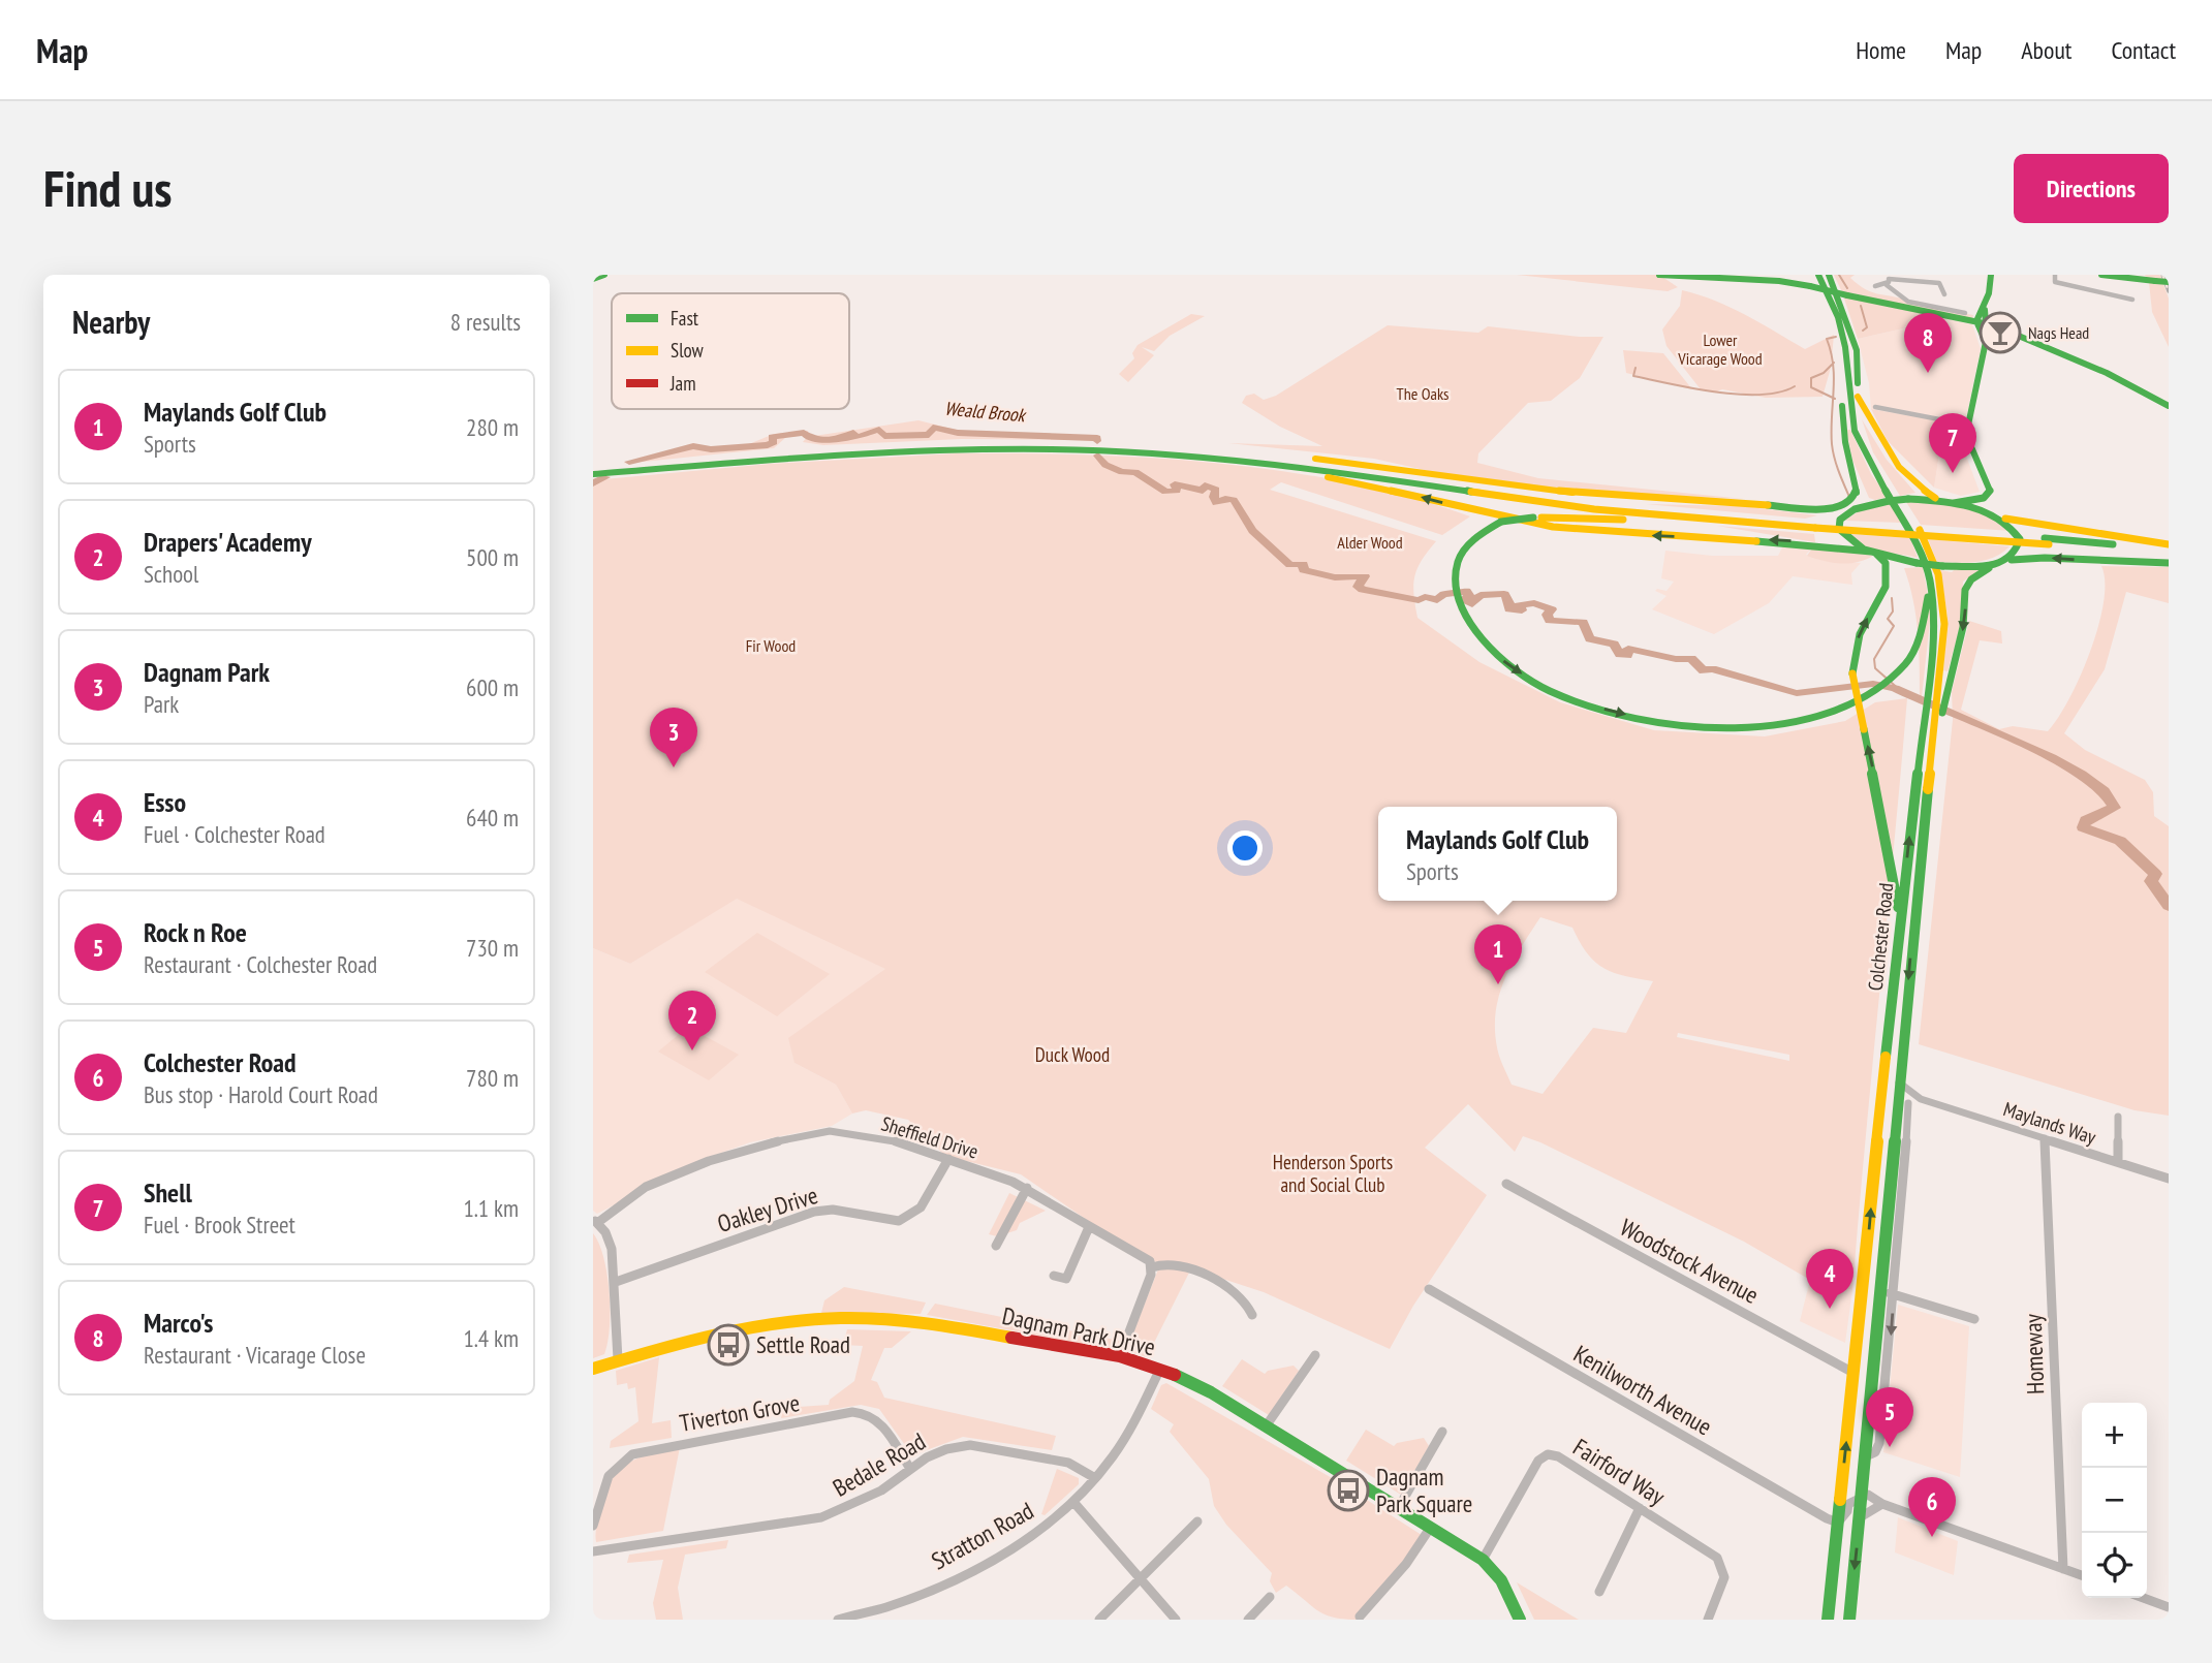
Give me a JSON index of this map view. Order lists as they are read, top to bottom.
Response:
{
  "streets": {
    "main road": ["Colchester Road", "Dagnam Park Drive"],
    "street": [
      "Maylands Way",
      "Sheffield Drive",
      "Oakley Drive",
      "Woodstock Avenue",
      "Homeway",
      "Kenilworth Avenue",
      "Tiverton Grove",
      "Bedale Road",
      "Fairford Way",
      "Stratton Road"
    ]
  },
  "crossings": [
    ["Colchester Road", "Maylands Way"],
    ["Colchester Road", "Woodstock Avenue"],
    ["Colchester Road", "Kenilworth Avenue"],
    ["Maylands Way", "Homeway"],
    ["Sheffield Drive", "Oakley Drive"],
    ["Dagnam Park Drive", "Fairford Way"],
    ["Dagnam Park Drive", "Stratton Road"],
    ["Tiverton Grove", "Bedale Road"],
    ["Bedale Road", "Stratton Road"]
  ],
  "water": ["Weald Brook"],
  "parks": [
    "Lower Vicarage Wood",
    "The Oaks",
    "Alder Wood",
    "Fir Wood",
    "Duck Wood",
    "Henderson Sports and Social Club"
  ],
  "places": {
    "bar": ["Nags Head"],
    "bus stop": ["Settle Road", "Dagnam Park Square"]
  },
  "legend": ["Fast", "Slow", "Jam"],
  "page": {
    "header": "Map",
    "nav": [
      "Home",
      "Map",
      "About",
      "Contact"
    ],
    "buttons": "Directions",
    "title": "Find us",
    "heading": ["Nearby", "8 results"],
    "pins": [
      "8",
      "7",
      "3",
      "1",
      "2",
      "4",
      "5",
      "6"
    ],
    "list": [
      {
        "mark": "1",
        "name": "Maylands Golf Club",
        "note": "Sports",
        "value": "280 m"
      },
      {
        "mark": "2",
        "name": "Drapers' Academy",
        "note": "School",
        "value": "500 m"
      },
      {
        "mark": "3",
        "name": "Dagnam Park",
        "note": "Park",
        "value": "600 m"
      },
      {
        "mark": "4",
        "name": "Esso",
        "note": "Fuel · Colchester Road",
        "value": "640 m"
      },
      {
        "mark": "5",
        "name": "Rock n Roe",
        "note": "Restaurant · Colchester Road",
        "value": "730 m"
      },
      {
        "mark": "6",
        "name": "Colchester Road",
        "note": "Bus stop · Harold Court Road",
        "value": "780 m"
      },
      {
        "mark": "7",
        "name": "Shell",
        "note": "Fuel · Brook Street",
        "value": "1.1 km"
      },
      {
        "mark": "8",
        "name": "Marco's",
        "note": "Restaurant · Vicarage Close",
        "value": "1.4 km"
      }
    ],
    "popup": ["Maylands Golf Club", "Sports"],
    "map_buttons": ["+", "−"]
  }
}
